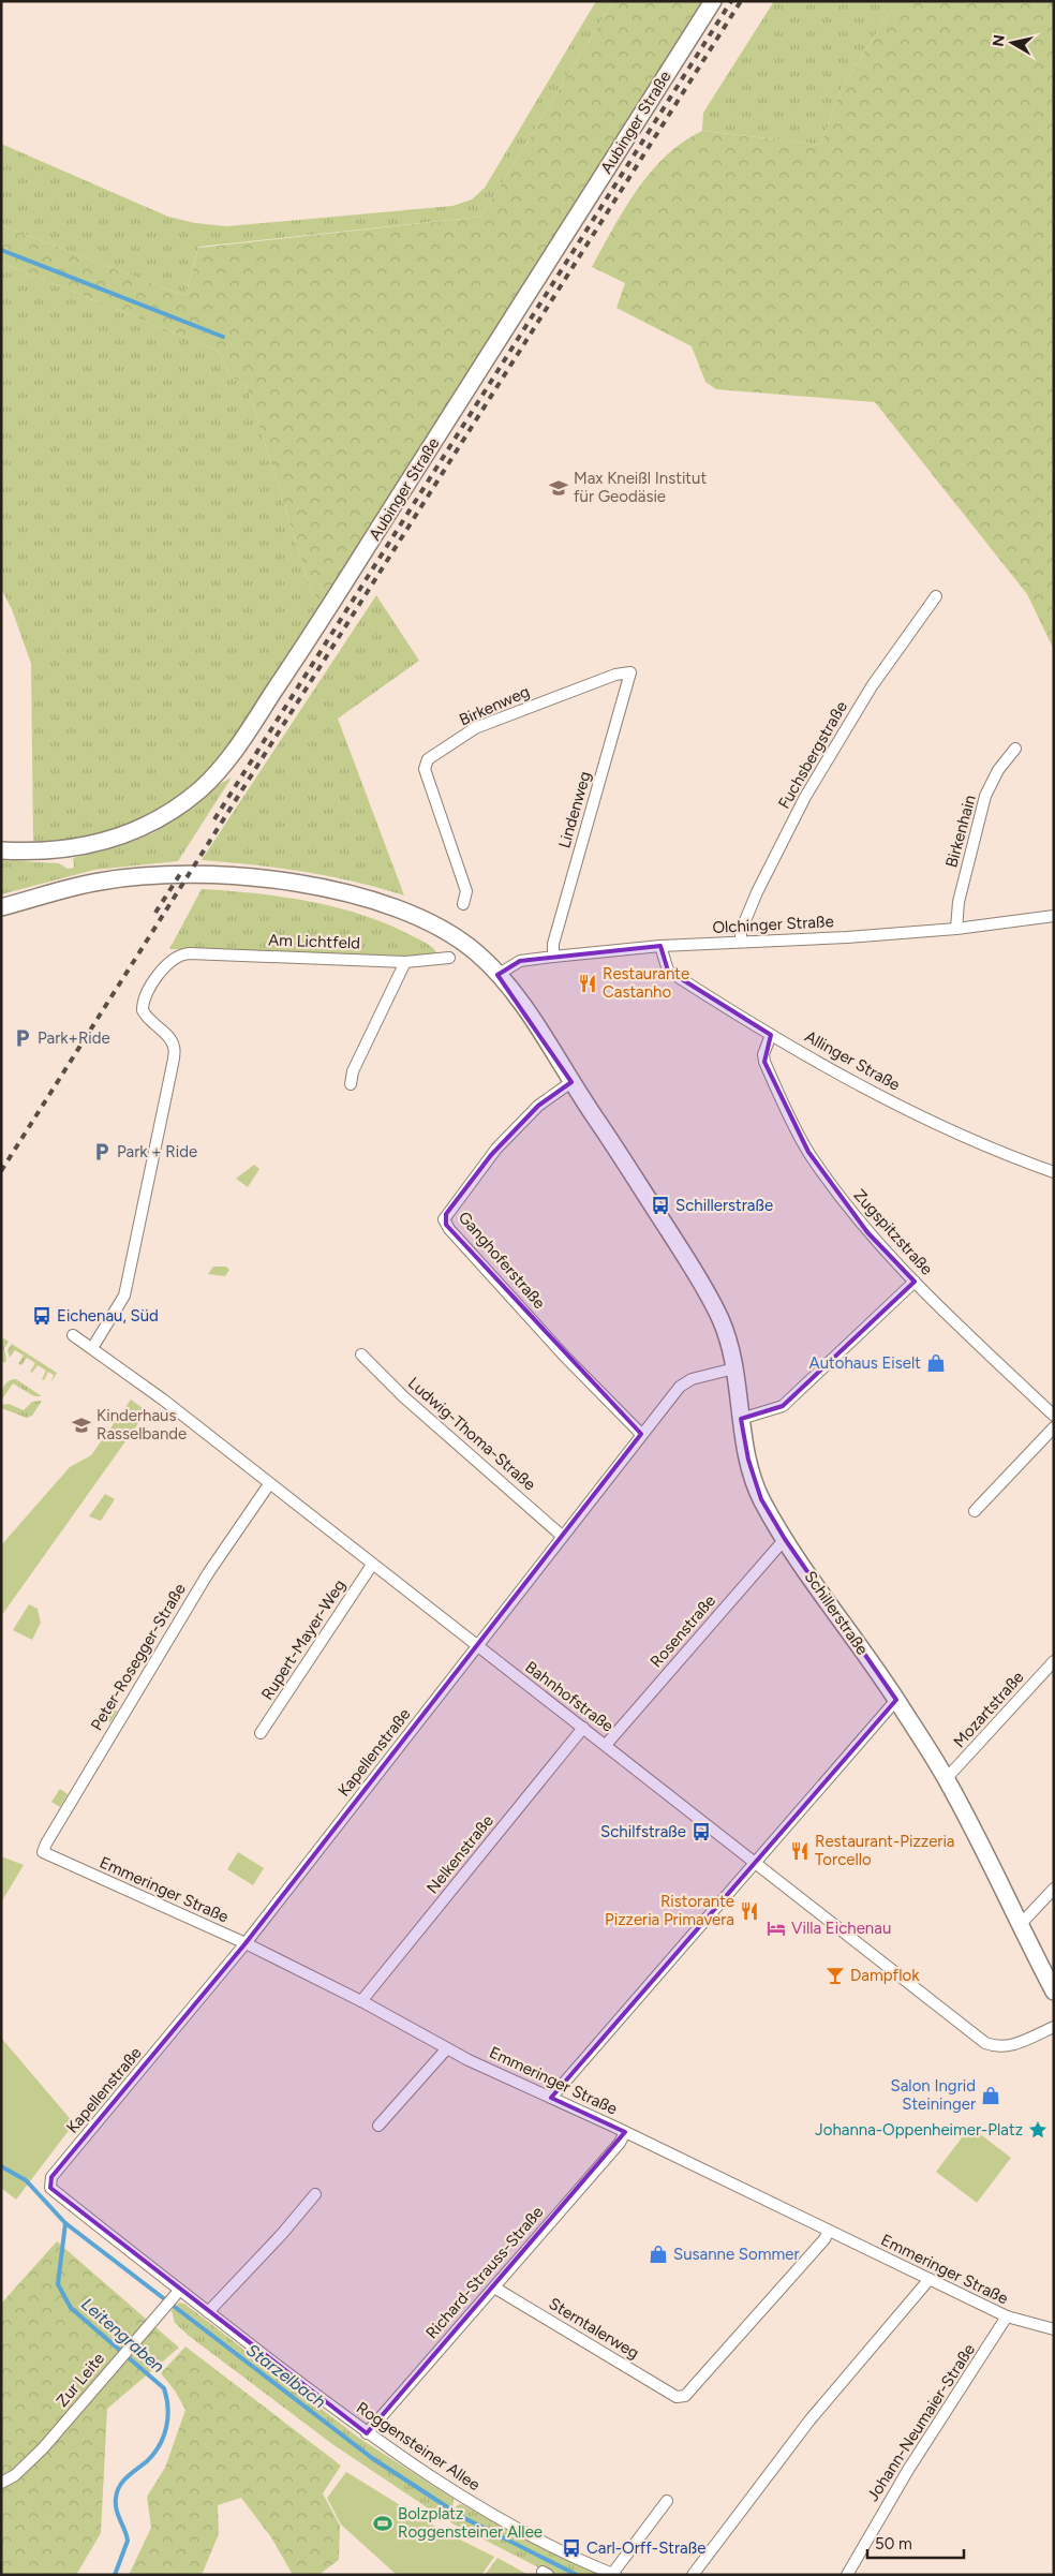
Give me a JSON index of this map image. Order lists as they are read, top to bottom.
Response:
{
  "streets": {
    "main road": ["Aubinger Straße", "Schillerstraße"],
    "street": [
      "Birkenweg",
      "Fuchsbergstraße",
      "Lindenweg",
      "Birkenhain",
      "Olchinger Straße",
      "Am Lichtfeld",
      "Allinger Straße",
      "Zugspitzstraße",
      "Ganghoferstraße",
      "Ludwig-Thoma-Straße",
      "Rosenstraße",
      "Rupert-Mayer-Weg",
      "Peter-Rosegger-Straße",
      "Bahnhofstraße",
      "Mozartstraße",
      "Kapellenstraße",
      "Nelkenstraße",
      "Emmeringer Straße",
      "Richard-Strauss-Straße",
      "Sterntalerweg",
      "Zur Leite",
      "Johann-Neumaier-Straße",
      "Roggensteiner Allee"
    ]
  },
  "crossings": [
    ["Birkenweg", "Lindenweg"],
    ["Fuchsbergstraße", "Olchinger Straße"],
    ["Lindenweg", "Olchinger Straße"],
    ["Birkenhain", "Olchinger Straße"],
    ["Olchinger Straße", "Allinger Straße"],
    ["Olchinger Straße", "Schillerstraße"],
    ["Am Lichtfeld", "Bahnhofstraße"],
    ["Allinger Straße", "Zugspitzstraße"],
    ["Ganghoferstraße", "Schillerstraße"],
    ["Ganghoferstraße", "Kapellenstraße"],
    ["Ludwig-Thoma-Straße", "Kapellenstraße"],
    ["Schillerstraße", "Rosenstraße"],
    ["Schillerstraße", "Mozartstraße"],
    ["Schillerstraße", "Kapellenstraße"],
    ["Rosenstraße", "Bahnhofstraße"],
    ["Rupert-Mayer-Weg", "Bahnhofstraße"],
    ["Peter-Rosegger-Straße", "Bahnhofstraße"],
    ["Peter-Rosegger-Straße", "Emmeringer Straße"],
    ["Bahnhofstraße", "Kapellenstraße"],
    ["Bahnhofstraße", "Nelkenstraße"],
    ["Kapellenstraße", "Emmeringer Straße"],
    ["Kapellenstraße", "Roggensteiner Allee"],
    ["Nelkenstraße", "Emmeringer Straße"],
    ["Emmeringer Straße", "Richard-Strauss-Straße"],
    ["Emmeringer Straße", "Sterntalerweg"],
    ["Emmeringer Straße", "Johann-Neumaier-Straße"],
    ["Richard-Strauss-Straße", "Sterntalerweg"],
    ["Richard-Strauss-Straße", "Roggensteiner Allee"],
    ["Zur Leite", "Roggensteiner Allee"]
  ],
  "water": ["Leitengraben", "Starzelbach"],
  "places": {
    "school or university": ["Max Kneißl Institut für Geodäsie", "Kinderhaus Rasselbande"],
    "restaurant": ["Restaurante Castanho", "Restaurant-Pizzeria Torcello", "Ristorante Pizzeria Primavera"],
    "parking": ["Park+Ride", "Park + Ride"],
    "bus stop": [
      "Schillerstraße",
      "Eichenau, Süd",
      "Schilfstraße",
      "Carl-Orff-Straße"
    ],
    "shop": ["Autohaus Eiselt", "Salon Ingrid Steininger", "Susanne Sommer"],
    "hotel": ["Villa Eichenau"],
    "bar": ["Dampflok"],
    "place": ["Johanna-Oppenheimer-Platz"],
    "sports": ["Bolzplatz Roggensteiner Allee"]
  },
  "scale_bar": "50 m",
  "north": "left"
}
